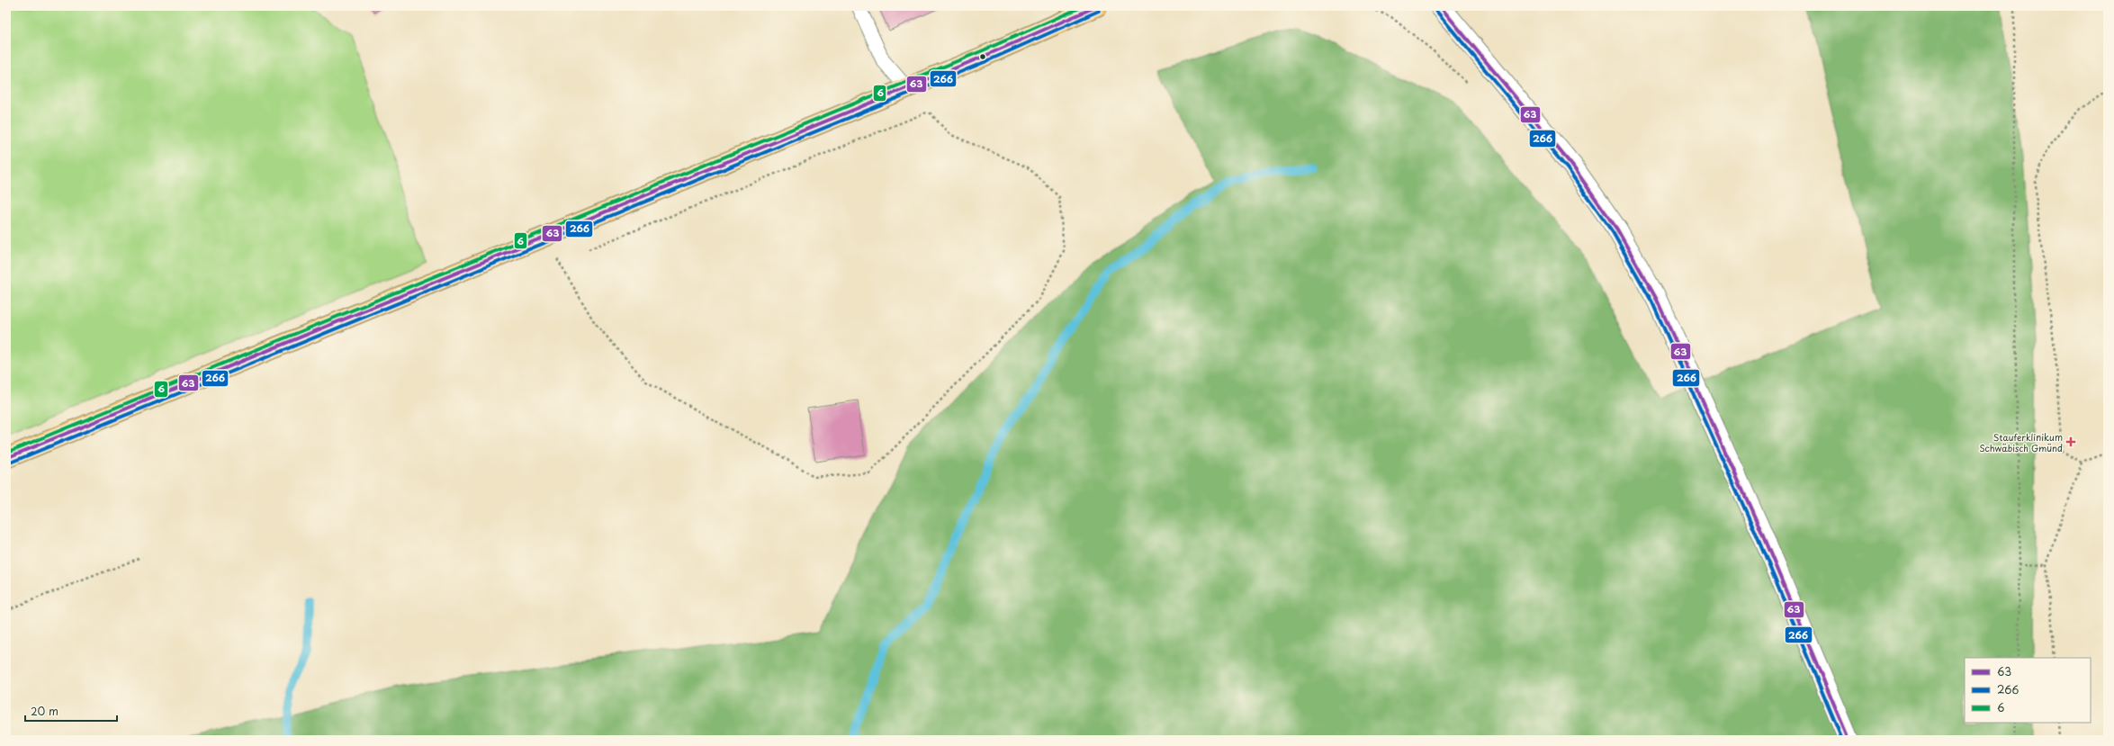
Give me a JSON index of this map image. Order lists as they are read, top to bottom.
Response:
{
  "places": {
    "health": ["Stauferklinikum Schwäbisch Gmünd"]
  },
  "lines": ["transit line 63", "transit line 6", "transit line 266"],
  "legend": ["63", "266", "6"],
  "scale_bar": "20 m"
}
